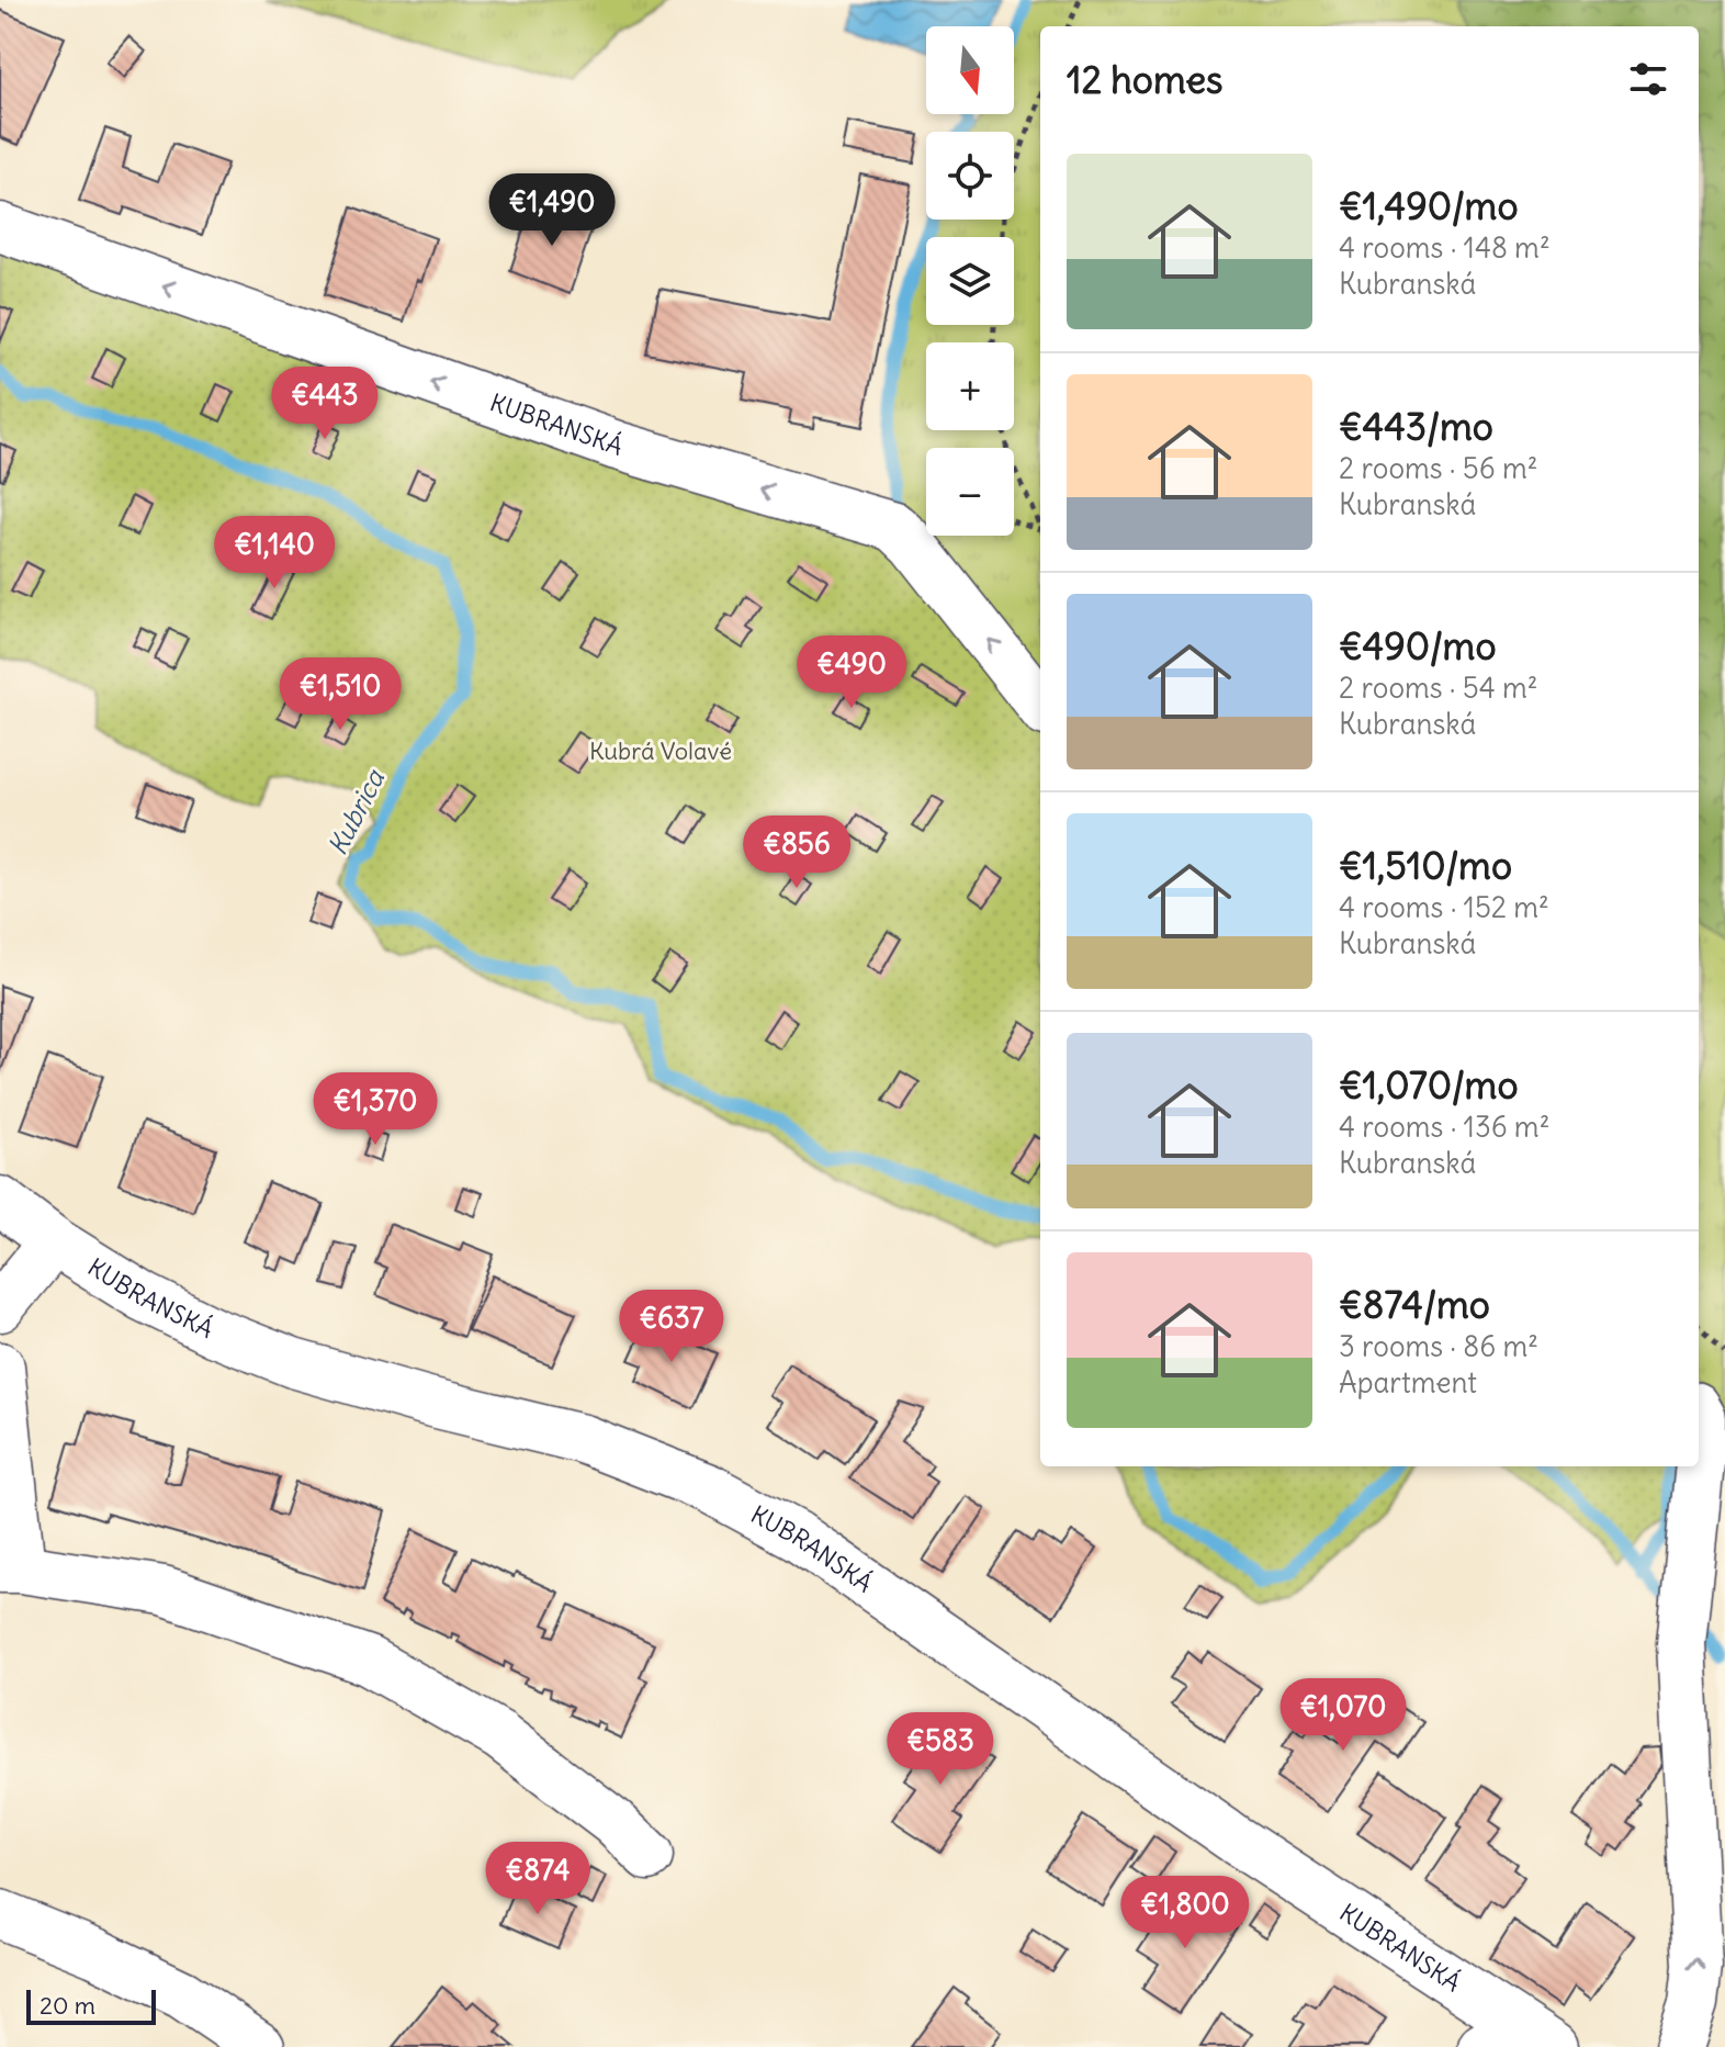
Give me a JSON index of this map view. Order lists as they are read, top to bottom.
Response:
{
  "streets": {
    "street": ["KUBRANSKÁ"]
  },
  "one_way": ["KUBRANSKÁ"],
  "water": ["Kubrica"],
  "parks": ["Kubrá Volavé"],
  "scale_bar": "20 m",
  "north": "bottom",
  "page": {
    "map_buttons": ["+", "−"],
    "heading": "12 homes",
    "list": [
      {
        "name": "€1,490/mo",
        "note": "4 rooms · 148 m² · Kubranská"
      },
      {
        "name": "€443/mo",
        "note": "2 rooms · 56 m² · Kubranská"
      },
      {
        "name": "€490/mo",
        "note": "2 rooms · 54 m² · Kubranská"
      },
      {
        "name": "€1,510/mo",
        "note": "4 rooms · 152 m² · Kubranská"
      },
      {
        "name": "€1,070/mo",
        "note": "4 rooms · 136 m² · Kubranská"
      },
      {
        "name": "€874/mo",
        "note": "3 rooms · 86 m² · Apartment"
      }
    ],
    "price": [
      "€1,490",
      "€443",
      "€1,140",
      "€490",
      "€1,510",
      "€856",
      "€1,370",
      "€637",
      "€1,070",
      "€583",
      "€874",
      "€1,800"
    ],
    "scale": "20 m"
  }
}
